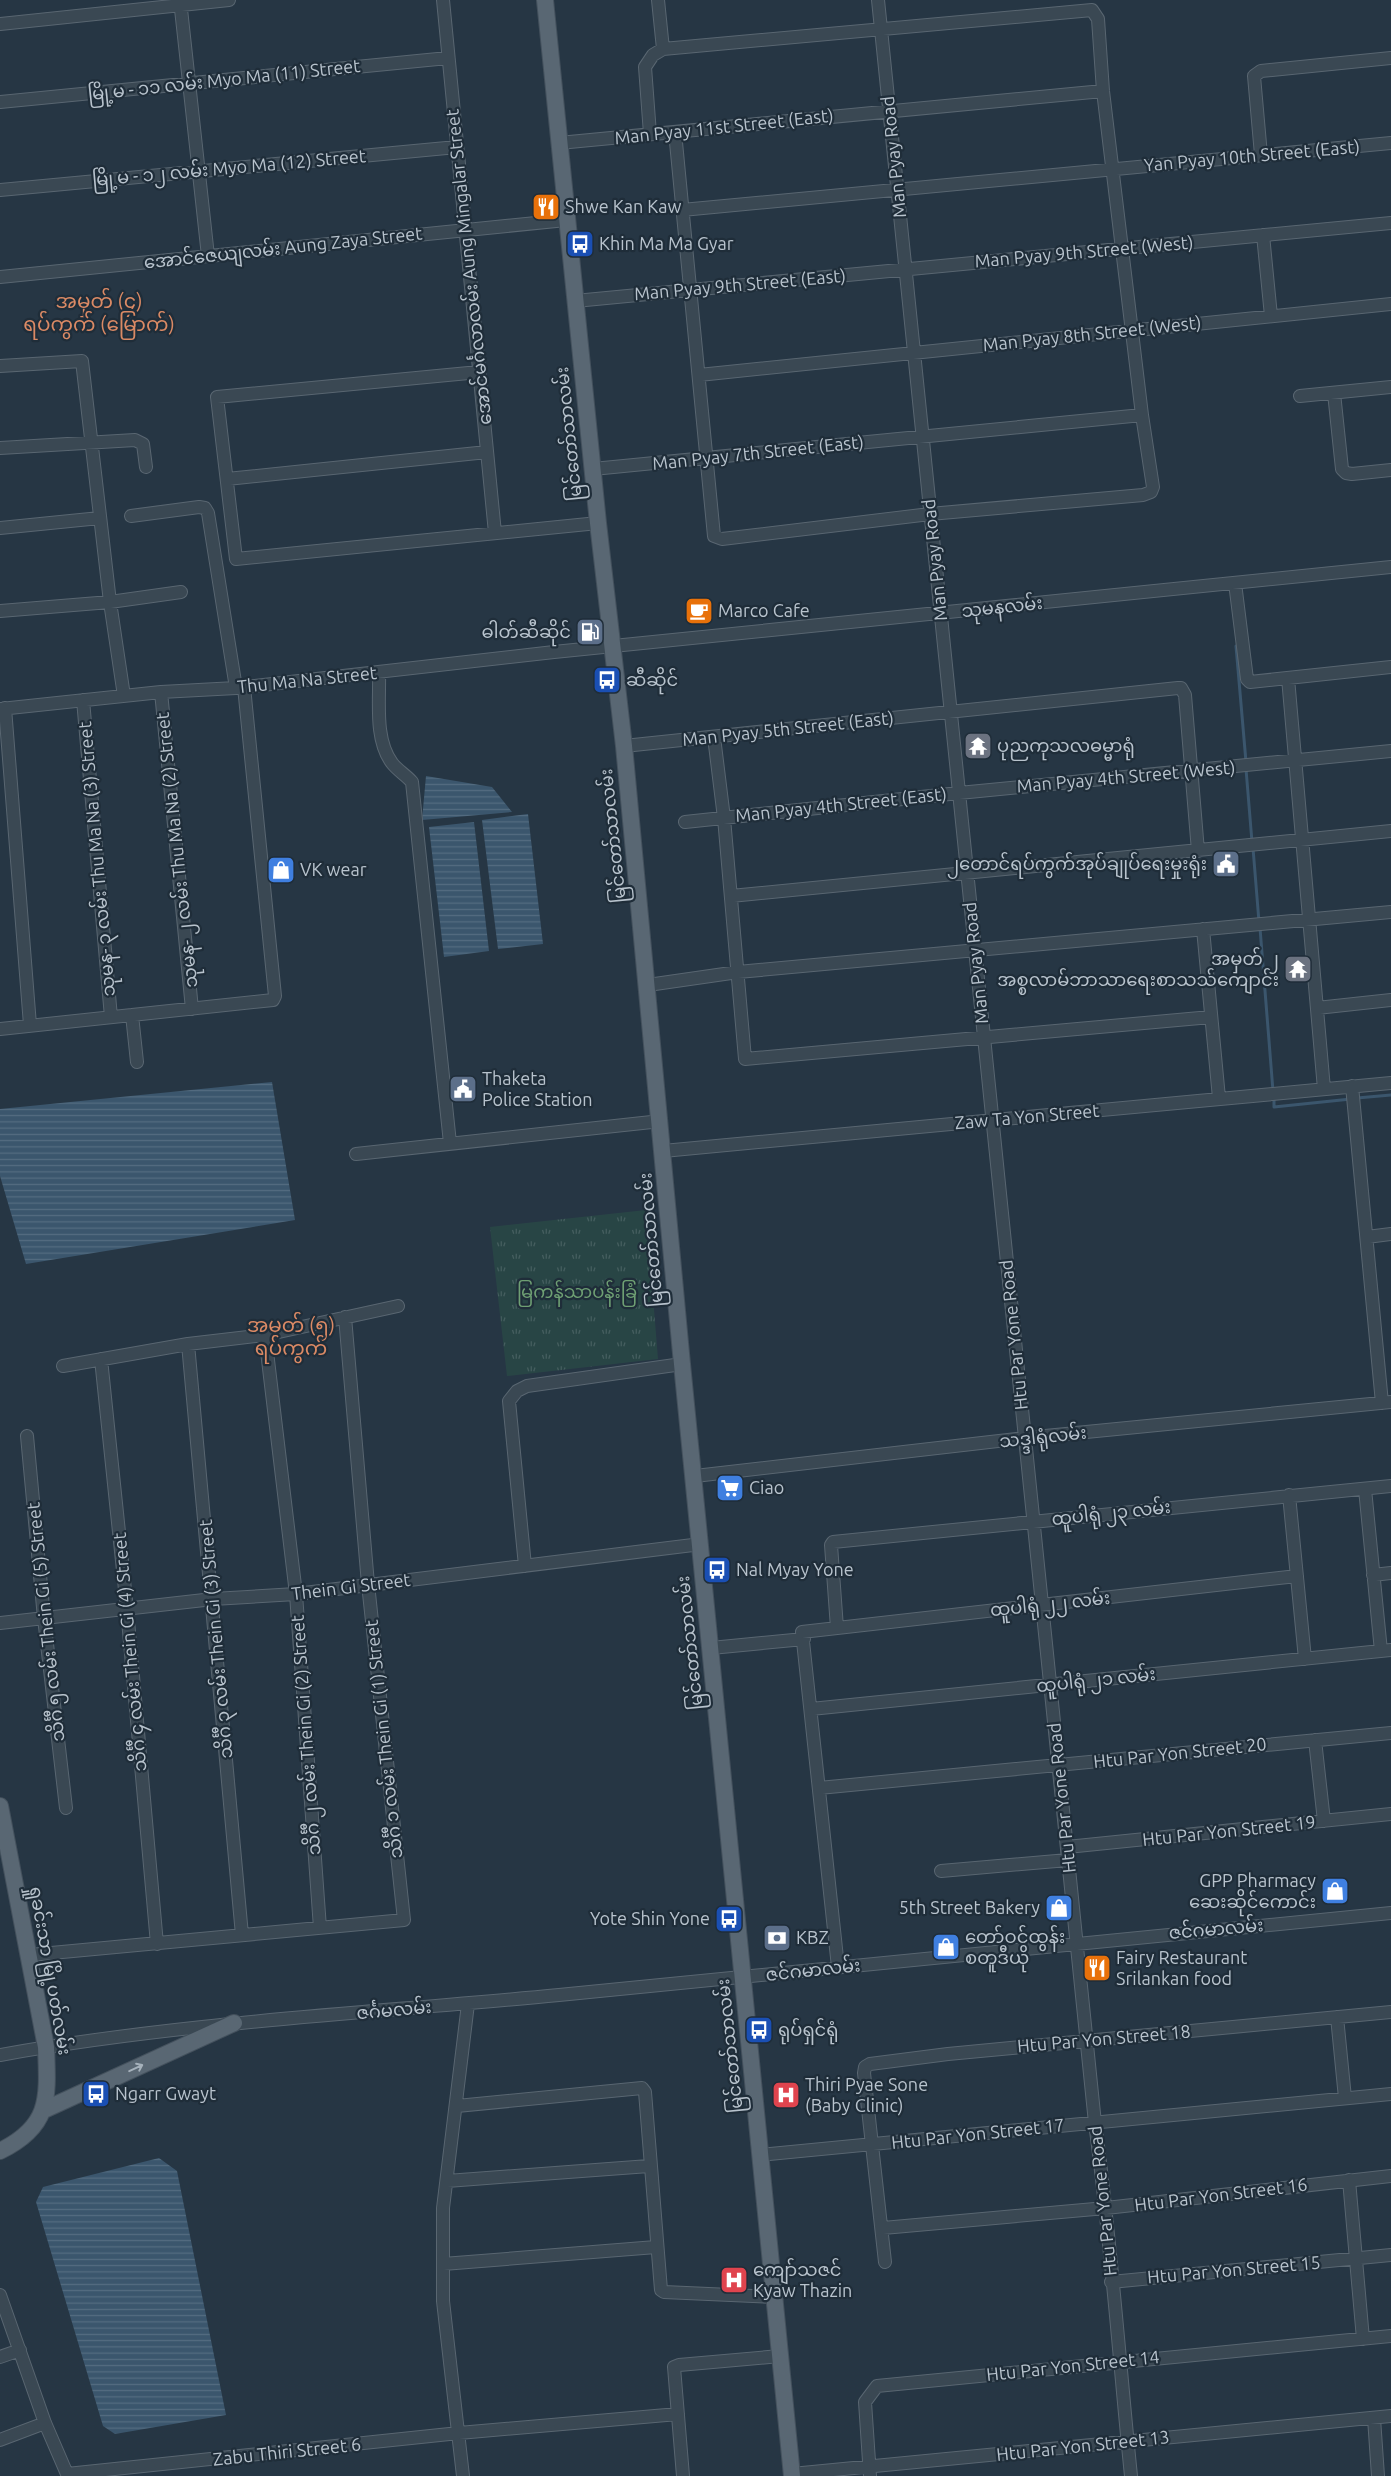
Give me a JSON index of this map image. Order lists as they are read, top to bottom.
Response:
{
  "streets": {
    "main road": ["မြင်တော်သာလမ်း", "ရှုခင်းသာ မြို့ပတ်လမ်း"],
    "street": [
      "မြို့မ - ၁၁ လမ်း Myo Ma (11) Street",
      "Man Pyay 11st Street (East)",
      "Yan Pyay 10th Street (East)",
      "Man Pyay Road",
      "မြို့မ - ၁၂ လမ်း Myo Ma (12) Street",
      "အောင်ဇေယျလမ်း Aung Zaya Street",
      "Man Pyay 9th Street (West)",
      "အောင်မင်္ဂလာလမ်း Aung Mingalar Street",
      "Man Pyay 9th Street (East)",
      "Man Pyay 8th Street (West)",
      "Man Pyay 7th Street (East)",
      "သုမနလမ်း",
      "Thu Ma Na Street",
      "Man Pyay 5th Street (East)",
      "Man Pyay 4th Street (West)",
      "Man Pyay 4th Street (East)",
      "သုမန- ၂ လမ်း Thu Ma Na (2) Street",
      "သုမန- ၃ လမ်း Thu Ma Na (3) Street",
      "Zaw Ta Yon Street",
      "Htu Par Yone Road",
      "သဒ္ဒါရုံလမ်း",
      "ထူပါရုံ ၂၃ လမ်း",
      "Thein Gi Street",
      "ထူပါရုံ ၂၂ လမ်း",
      "သိင်္ဂီ ၅ လမ်း Thein Gi (5) Street",
      "သိင်္ဂီ ၃ လမ်း Thein Gi (3) Street",
      "သိင်္ဂီ ၄ လမ်း Thein Gi (4) Street",
      "ထူပါရုံ ၂၁ လမ်း",
      "သိင်္ဂီ ၂ လမ်း Thein Gi (2) Street",
      "သိင်္ဂီ ၁ လမ်း Thein Gi (1) Street",
      "Htu Par Yon Street 20",
      "Htu Par Yon Street 19",
      "ဇင်ဂမာလမ်း",
      "ဇင်္ဂမလမ်း",
      "Htu Par Yon Street 18",
      "Htu Par Yon Street 17",
      "Htu Par Yon Street 16",
      "Htu Par Yon Street 15",
      "Htu Par Yon Street 14",
      "Htu Par Yon Street 13",
      "Zabu Thiri Street 6"
    ]
  },
  "crossings": [
    ["မြို့မ - ၁၁ လမ်း Myo Ma (11) Street", "အောင်မင်္ဂလာလမ်း Aung Mingalar Street"],
    ["Man Pyay 11st Street (East)", "Man Pyay Road"],
    ["Man Pyay 11st Street (East)", "မြင်တော်သာလမ်း"],
    ["Yan Pyay 10th Street (East)", "Man Pyay Road"],
    ["Man Pyay Road", "Man Pyay 9th Street (West)"],
    ["Man Pyay Road", "Man Pyay 9th Street (East)"],
    ["Man Pyay Road", "Man Pyay 8th Street (West)"],
    ["Man Pyay Road", "Man Pyay 7th Street (East)"],
    ["Man Pyay Road", "သုမနလမ်း"],
    ["Man Pyay Road", "Man Pyay 5th Street (East)"],
    ["Man Pyay Road", "Man Pyay 4th Street (West)"],
    ["Man Pyay Road", "Man Pyay 4th Street (East)"],
    ["Man Pyay Road", "Zaw Ta Yon Street"],
    ["Man Pyay Road", "Htu Par Yone Road"],
    ["မြို့မ - ၁၂ လမ်း Myo Ma (12) Street", "အောင်မင်္ဂလာလမ်း Aung Mingalar Street"],
    ["အောင်ဇေယျလမ်း Aung Zaya Street", "အောင်မင်္ဂလာလမ်း Aung Mingalar Street"],
    ["အောင်ဇေယျလမ်း Aung Zaya Street", "မြင်တော်သာလမ်း"],
    ["Man Pyay 9th Street (West)", "Man Pyay 9th Street (East)"],
    ["Man Pyay 9th Street (East)", "မြင်တော်သာလမ်း"],
    ["မြင်တော်သာလမ်း", "Man Pyay 7th Street (East)"],
    ["မြင်တော်သာလမ်း", "သုမနလမ်း"],
    ["မြင်တော်သာလမ်း", "Thu Ma Na Street"],
    ["မြင်တော်သာလမ်း", "Man Pyay 5th Street (East)"],
    ["မြင်တော်သာလမ်း", "Zaw Ta Yon Street"],
    ["မြင်တော်သာလမ်း", "သဒ္ဒါရုံလမ်း"],
    ["မြင်တော်သာလမ်း", "Thein Gi Street"],
    ["မြင်တော်သာလမ်း", "ထူပါရုံ ၂၂ လမ်း"],
    ["မြင်တော်သာလမ်း", "ဇင်ဂမာလမ်း"],
    ["မြင်တော်သာလမ်း", "ဇင်္ဂမလမ်း"],
    ["မြင်တော်သာလမ်း", "Htu Par Yon Street 17"],
    ["မြင်တော်သာလမ်း", "Htu Par Yon Street 13"],
    ["သုမနလမ်း", "Thu Ma Na Street"],
    ["Thu Ma Na Street", "သုမန- ၂ လမ်း Thu Ma Na (2) Street"],
    ["Thu Ma Na Street", "သုမန- ၃ လမ်း Thu Ma Na (3) Street"],
    ["Man Pyay 5th Street (East)", "Man Pyay 4th Street (West)"],
    ["Man Pyay 4th Street (West)", "Man Pyay 4th Street (East)"],
    ["Zaw Ta Yon Street", "Htu Par Yone Road"],
    ["Htu Par Yone Road", "သဒ္ဒါရုံလမ်း"],
    ["Htu Par Yone Road", "ထူပါရုံ ၂၃ လမ်း"],
    ["Htu Par Yone Road", "ထူပါရုံ ၂၂ လမ်း"],
    ["Htu Par Yone Road", "ထူပါရုံ ၂၁ လမ်း"],
    ["Htu Par Yone Road", "Htu Par Yon Street 20"],
    ["Htu Par Yone Road", "Htu Par Yon Street 19"],
    ["Htu Par Yone Road", "ဇင်ဂမာလမ်း"],
    ["Htu Par Yone Road", "Htu Par Yon Street 18"],
    ["Htu Par Yone Road", "Htu Par Yon Street 17"],
    ["Htu Par Yone Road", "Htu Par Yon Street 16"],
    ["Htu Par Yone Road", "Htu Par Yon Street 15"],
    ["Htu Par Yone Road", "Htu Par Yon Street 14"],
    ["Htu Par Yone Road", "Htu Par Yon Street 13"],
    ["ထူပါရုံ ၂၃ လမ်း", "ထူပါရုံ ၂၂ လမ်း"],
    ["Thein Gi Street", "သိင်္ဂီ ၅ လမ်း Thein Gi (5) Street"],
    ["Thein Gi Street", "သိင်္ဂီ ၃ လမ်း Thein Gi (3) Street"],
    ["Thein Gi Street", "သိင်္ဂီ ၄ လမ်း Thein Gi (4) Street"],
    ["Thein Gi Street", "သိင်္ဂီ ၂ လမ်း Thein Gi (2) Street"],
    ["Thein Gi Street", "သိင်္ဂီ ၁ လမ်း Thein Gi (1) Street"],
    ["သိင်္ဂီ ၂ လမ်း Thein Gi (2) Street", "သိင်္ဂီ ၁ လမ်း Thein Gi (1) Street"],
    ["ဇင်ဂမာလမ်း", "ဇင်္ဂမလမ်း"],
    ["ရှုခင်းသာ မြို့ပတ်လမ်း", "ဇင်္ဂမလမ်း"],
    ["Htu Par Yon Street 18", "Htu Par Yon Street 17"],
    ["Htu Par Yon Street 14", "Htu Par Yon Street 13"]
  ],
  "districts": ["အမှတ် (၄) ရပ်ကွက် (မြောက်)", "အမှတ် (၅) ရပ်ကွက်"],
  "parks": ["မြကန်သာပန်းခြံ"],
  "places": {
    "restaurant": ["Shwe Kan Kaw", "Fairy Restaurant Srilankan food"],
    "bus stop": [
      "Khin Ma Ma Gyar",
      "ဆီဆိုင်",
      "Nal Myay Yone",
      "Yote Shin Yone",
      "ရုပ်ရှင်ရုံ",
      "Ngarr Gwayt"
    ],
    "cafe": ["Marco Cafe"],
    "fuel station": ["ဓါတ်ဆီဆိုင်"],
    "temple": ["ပုညကုသလဓမ္မာရုံ", "အမှတ် ၂ အစ္စလာမ်ဘာသာရေးစာသသ်ကျောင်း"],
    "public building": ["၂တောင်ရပ်ကွက်အုပ်ချုပ်ရေးမှုးရုံး", "Thaketa Police Station"],
    "shop": [
      "VK wear",
      "GPP Pharmacy ဆေးဆိုင်ကောင်း",
      "5th Street Bakery",
      "တော်ဝင်ထွန်း စတူဒီယို"
    ],
    "supermarket": ["Ciao"],
    "bank": ["KBZ"],
    "hospital": ["Thiri Pyae Sone (Baby Clinic)", "ကျော်သဇင် Kyaw Thazin"]
  }
}
